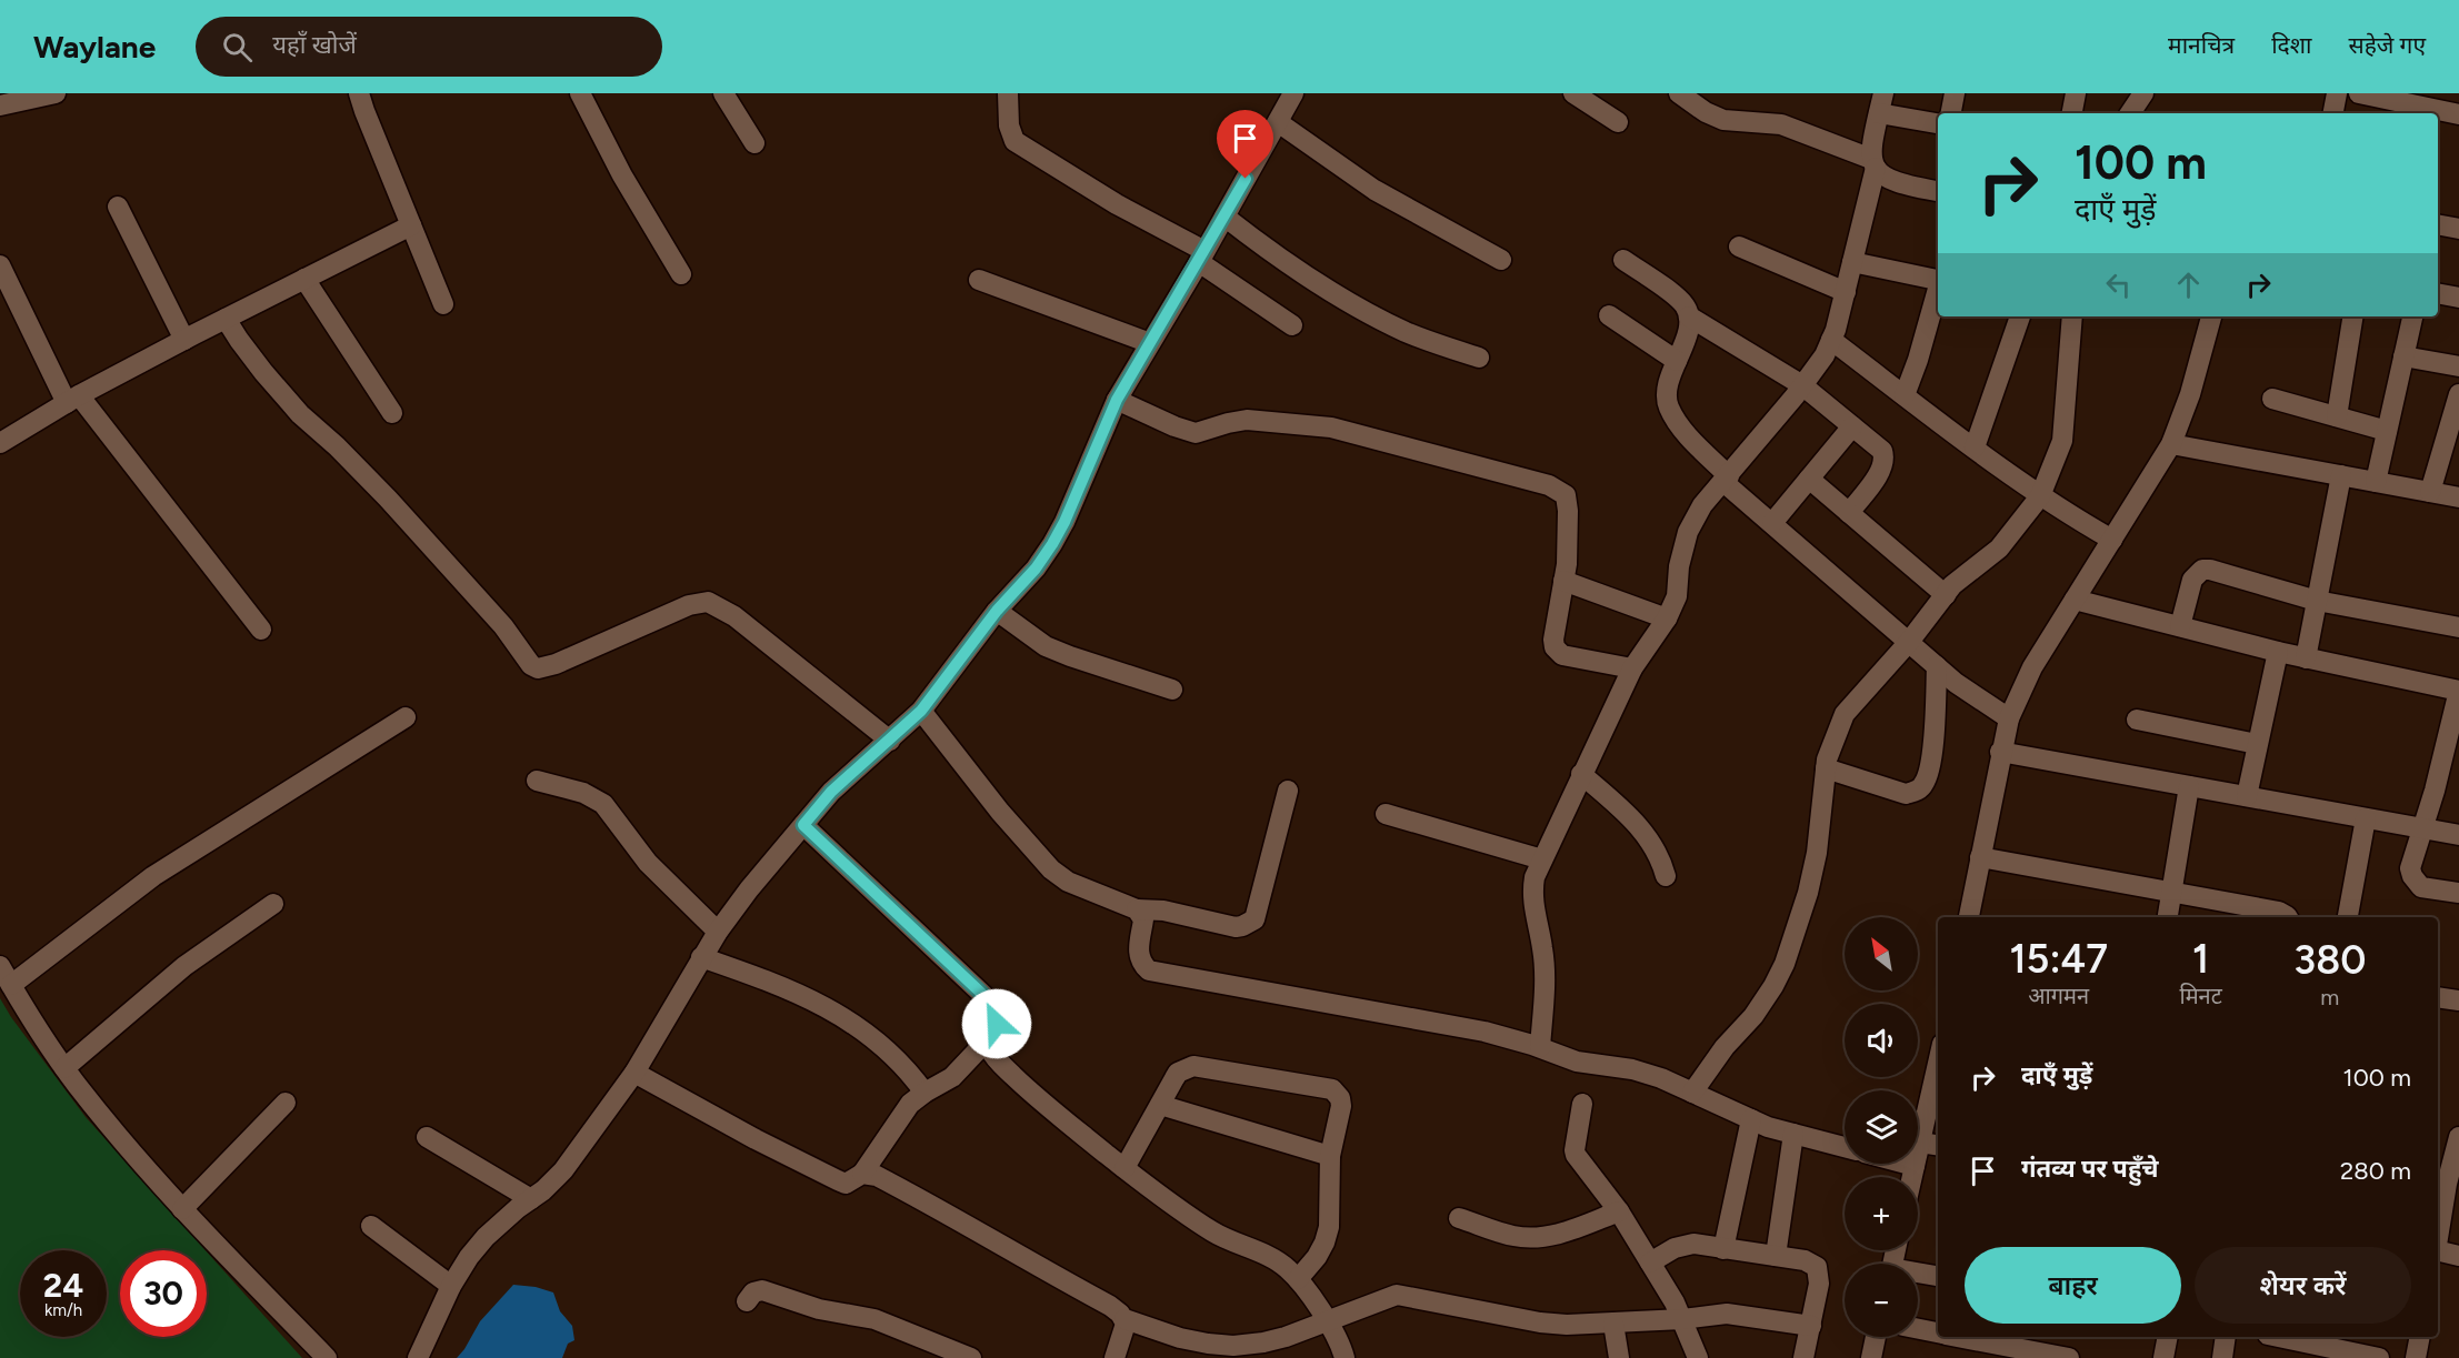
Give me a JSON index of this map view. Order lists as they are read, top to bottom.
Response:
{
  "north": "top left",
  "page": {
    "header": "Waylane",
    "search": "यहाँ खोजें",
    "nav": ["मानचित्र", "दिशा", "सहेजे गए"],
    "turn": ["100 m", "दाएँ मुड़ें"],
    "map_buttons": ["+", "−"],
    "eta": [
      "15:47",
      "आगमन",
      "1",
      "मिनट",
      "380",
      "m"
    ],
    "list": [
      {
        "name": "दाएँ मुड़ें",
        "value": "100 m"
      },
      {
        "name": "गंतव्य पर पहुँचे",
        "value": "280 m"
      }
    ],
    "buttons": ["बाहर", "शेयर करें"],
    "speed": "24 km/h",
    "limit": "30"
  }
}
